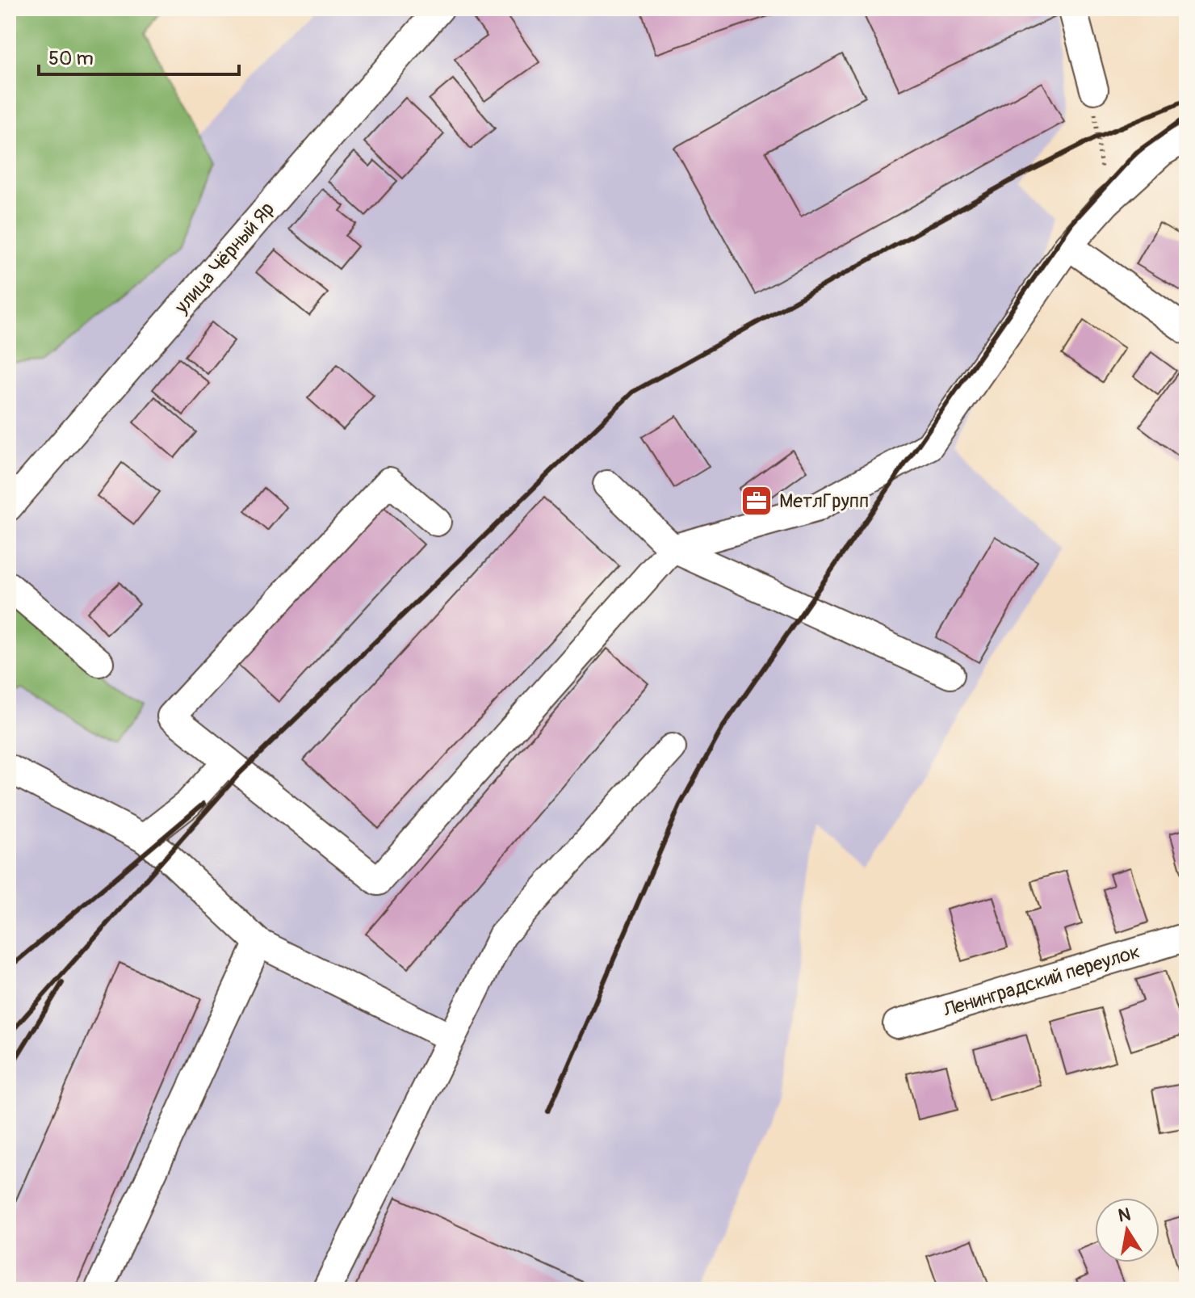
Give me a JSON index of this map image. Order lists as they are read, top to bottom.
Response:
{
  "streets": {
    "street": ["улица Чёрный Яр", "Ленинградский переулок"]
  },
  "places": {
    "office": ["МетлГрупп"]
  },
  "scale_bar": "50 m",
  "north": "top"
}
